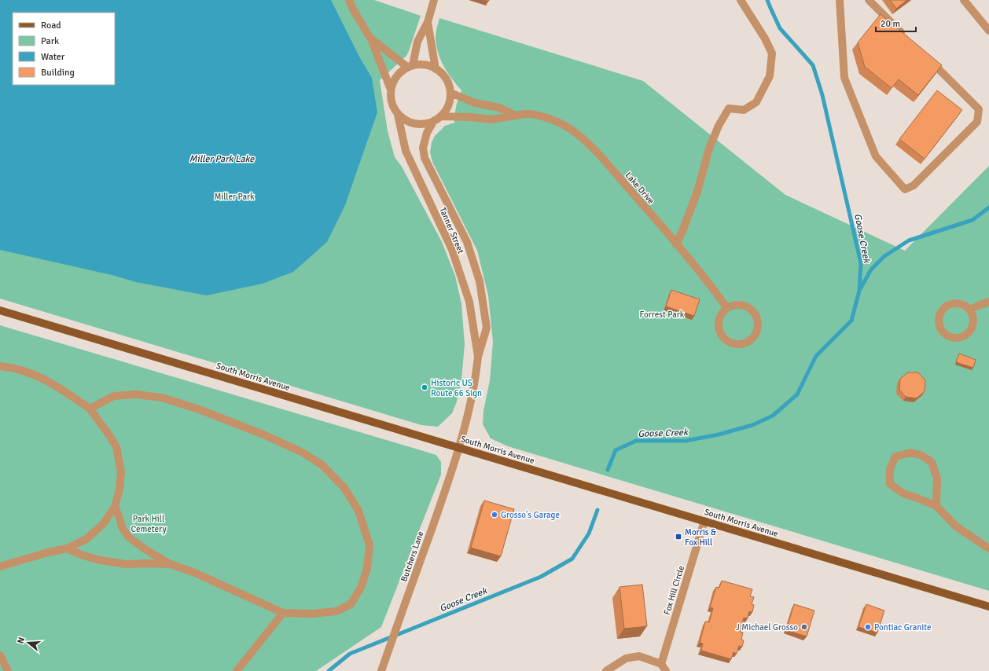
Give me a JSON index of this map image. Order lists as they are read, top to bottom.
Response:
{
  "streets": {
    "main road": ["South Morris Avenue"],
    "street": [
      "Lake Drive",
      "Tanner Street",
      "Butchers Lane",
      "Fox Hill Circle"
    ]
  },
  "crossings": [
    ["Lake Drive", "Tanner Street"],
    ["Tanner Street", "South Morris Avenue"],
    ["Tanner Street", "Butchers Lane"],
    ["South Morris Avenue", "Butchers Lane"],
    ["South Morris Avenue", "Fox Hill Circle"]
  ],
  "water": ["Miller Park Lake", "Goose Creek"],
  "parks": ["Miller Park", "Forrest Park", "Park Hill Cemetery"],
  "places": {
    "other": [
      "Historic US Route 66 Sign",
      "Grosso's Garage",
      "J Michael Grosso",
      "Pontiac Granite"
    ],
    "transit": ["Morris & Fox Hill"]
  },
  "legend": [
    "Road",
    "Park",
    "Water",
    "Building"
  ],
  "scale_bar": "20 m",
  "north": "left"
}
